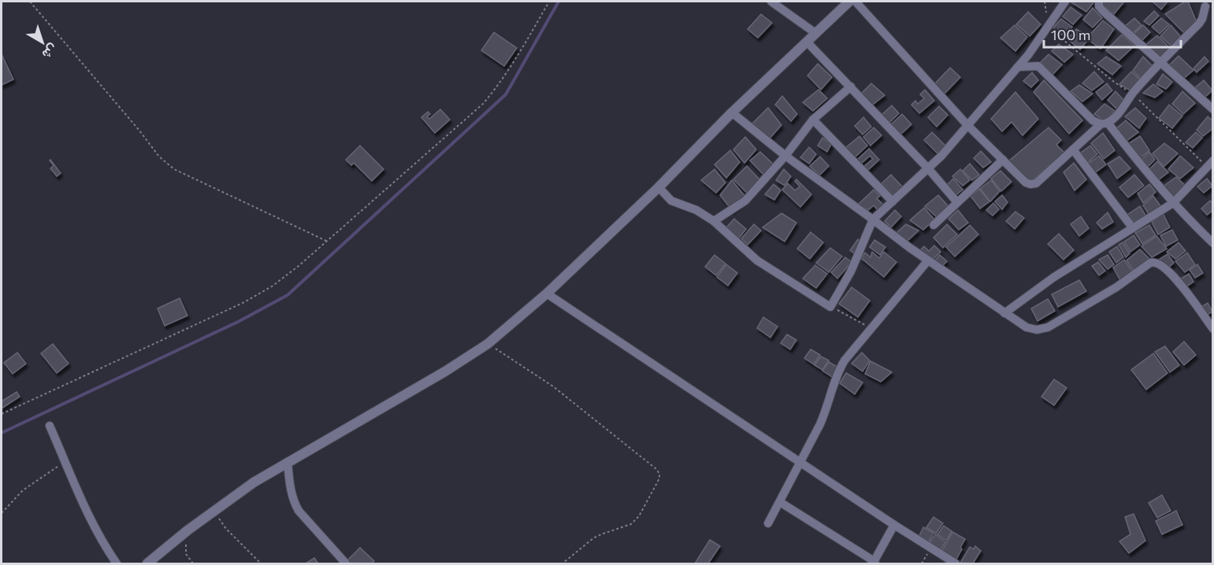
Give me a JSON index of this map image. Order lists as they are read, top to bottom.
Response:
{
  "scale_bar": "100 m",
  "north": "bottom right"
}
